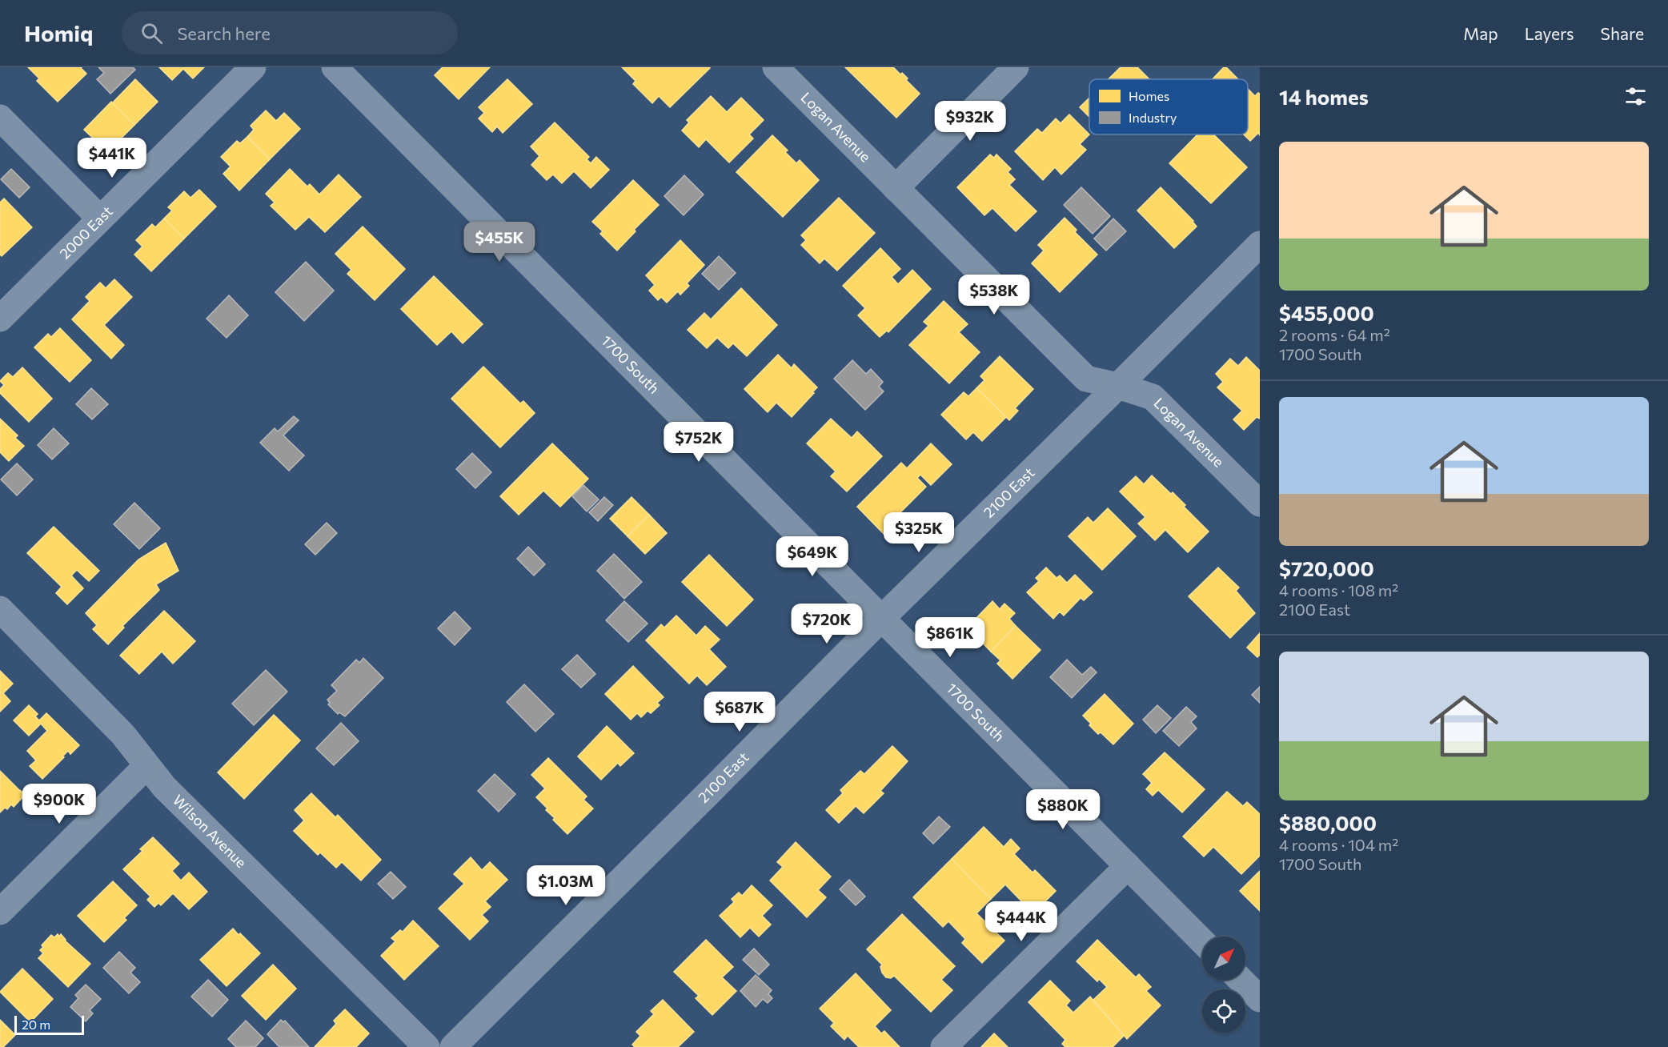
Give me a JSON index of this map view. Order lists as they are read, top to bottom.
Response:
{
  "streets": {
    "street": [
      "Logan Avenue",
      "2000 East",
      "1700 South",
      "2100 East",
      "Wilson Avenue"
    ]
  },
  "crossings": [
    ["Logan Avenue", "2100 East"],
    ["1700 South", "2100 East"]
  ],
  "legend": ["Homes", "Industry"],
  "scale_bar": "20 m",
  "north": "top right",
  "page": {
    "header": "Homiq",
    "search": "Search here",
    "nav": ["Map", "Layers", "Share"],
    "heading": "14 homes",
    "price": [
      "$932K",
      "$441K",
      "$455K",
      "$538K",
      "$752K",
      "$325K",
      "$649K",
      "$720K",
      "$861K",
      "$687K",
      "$900K",
      "$880K",
      "$1.03M",
      "$444K"
    ],
    "list": [
      {
        "name": "$455,000",
        "note": "2 rooms · 64 m² · 1700 South"
      },
      {
        "name": "$720,000",
        "note": "4 rooms · 108 m² · 2100 East"
      },
      {
        "name": "$880,000",
        "note": "4 rooms · 104 m² · 1700 South"
      }
    ],
    "scale": "20 m"
  }
}
